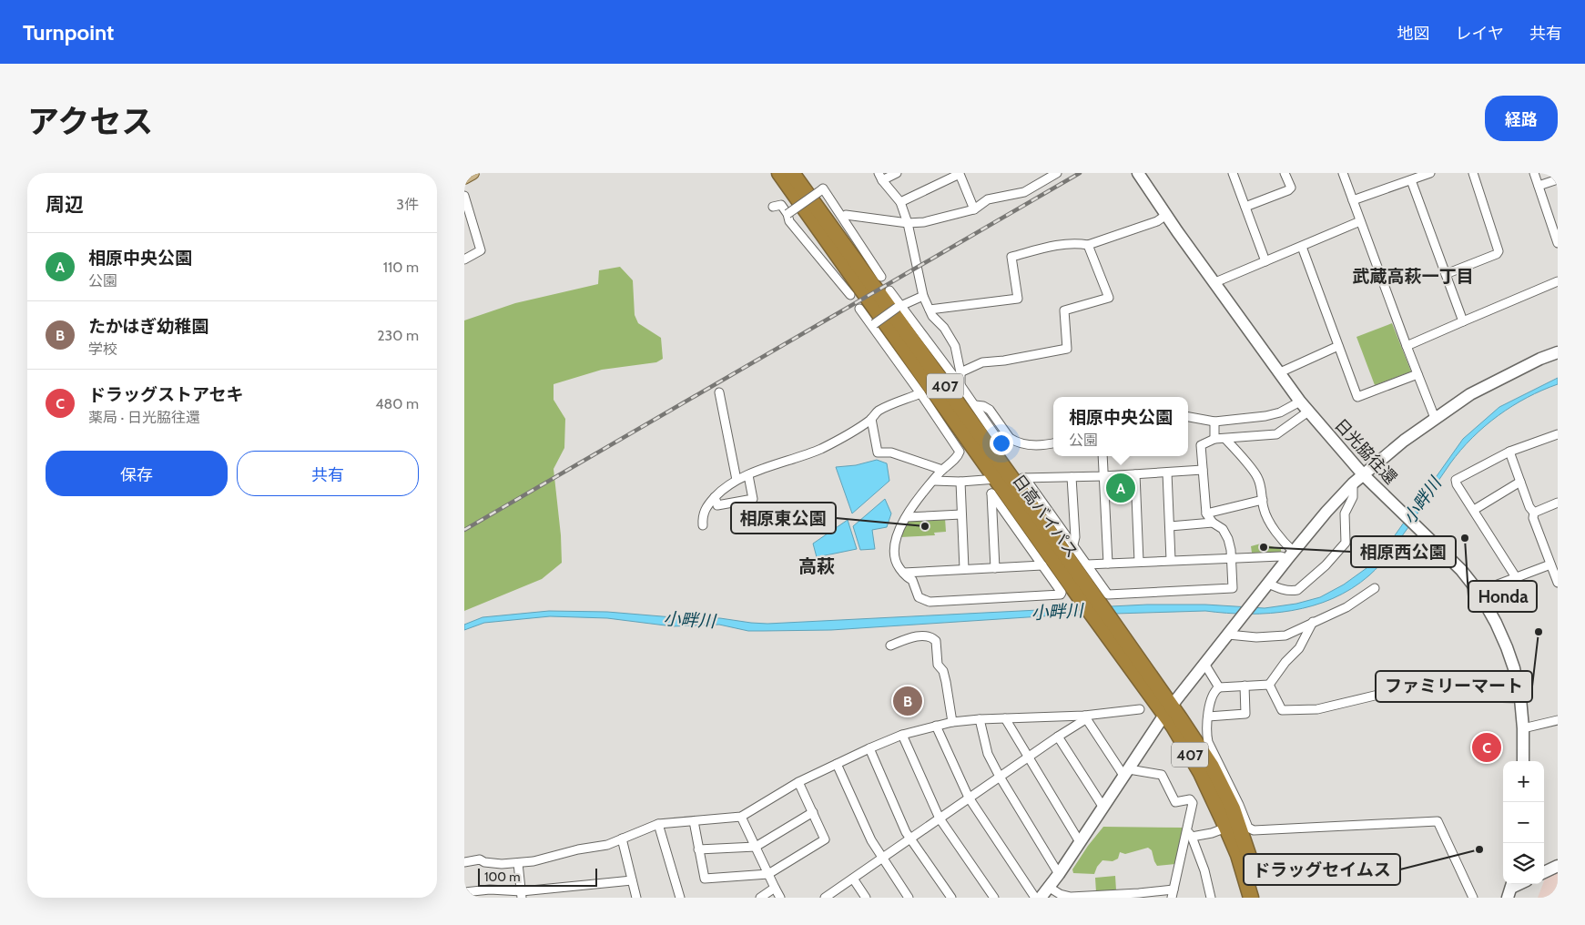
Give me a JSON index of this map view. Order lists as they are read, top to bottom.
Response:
{
  "streets": {
    "highway": ["407", "日高バイパス"],
    "street": ["日光脇往還"]
  },
  "crossings": [
    ["407", "日高バイパス"]
  ],
  "districts": ["武蔵高萩一丁目", "高萩"],
  "water": ["小畔川"],
  "places": [
    "相原東公園",
    "Honda",
    "相原西公園",
    "ファミリーマート",
    "ドラッグセイムス"
  ],
  "scale_bar": "100 m",
  "page": {
    "header": "Turnpoint",
    "nav": ["地図", "レイヤ", "共有"],
    "title": "アクセス",
    "buttons": [
      "経路",
      ["保存", "共有"]
    ],
    "heading": ["周辺", "3件"],
    "list": [
      {
        "mark": "A",
        "name": "相原中央公園",
        "note": "公園",
        "value": "110 m"
      },
      {
        "mark": "B",
        "name": "たかはぎ幼稚園",
        "note": "学校",
        "value": "230 m"
      },
      {
        "mark": "C",
        "name": "ドラッグストアセキ",
        "note": "薬局 · 日光脇往還",
        "value": "480 m"
      }
    ],
    "popup": ["相原中央公園", "公園"],
    "pins": ["A", "B", "C"],
    "map_buttons": ["+", "−"],
    "scale": "100 m"
  }
}
